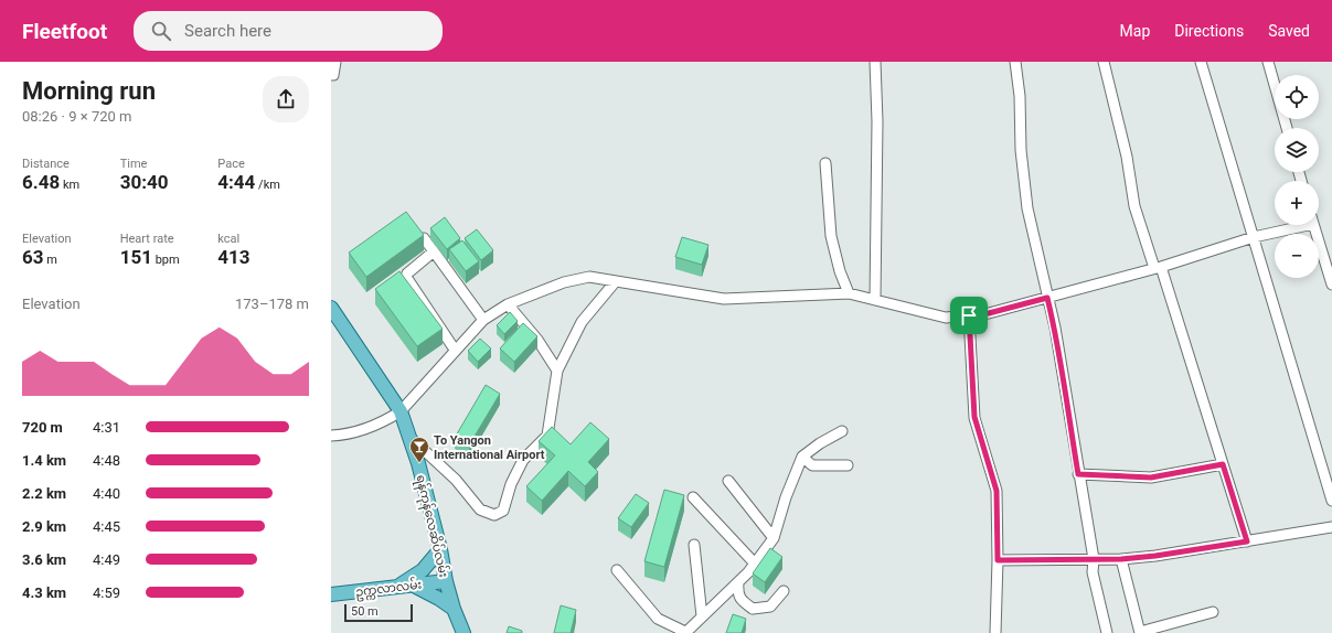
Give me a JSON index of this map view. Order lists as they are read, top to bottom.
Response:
{
  "streets": {
    "main road": ["ရန်ကုန်လေဆိပ်လမ်း", "ဥက္ကလာလမ်း"]
  },
  "crossings": [
    ["ရန်ကုန်လေဆိပ်လမ်း", "ဥက္ကလာလမ်း"]
  ],
  "places": {
    "bar": ["To Yangon International Airport"]
  },
  "scale_bar": "50 m",
  "page": {
    "header": "Fleetfoot",
    "search": "Search here",
    "nav": ["Map", "Directions", "Saved"],
    "heading": ["Morning run", "08:26 · 9 × 720 m"],
    "map_buttons": ["+", "−"],
    "stats": [
      ["Distance", "6.48 km"],
      ["Time", "30:40"],
      ["Pace", "4:44 /km"],
      ["Elevation", "63 m"],
      ["Heart rate", "151 bpm"],
      ["kcal", "413"]
    ],
    "chart": ["Elevation", "173–178 m"],
    "list": [
      {
        "name": "720 m",
        "note": "4:31"
      },
      {
        "name": "1.4 km",
        "note": "4:48"
      },
      {
        "name": "2.2 km",
        "note": "4:40"
      },
      {
        "name": "2.9 km",
        "note": "4:45"
      },
      {
        "name": "3.6 km",
        "note": "4:49"
      },
      {
        "name": "4.3 km",
        "note": "4:59"
      }
    ],
    "scale": "50 m"
  }
}
